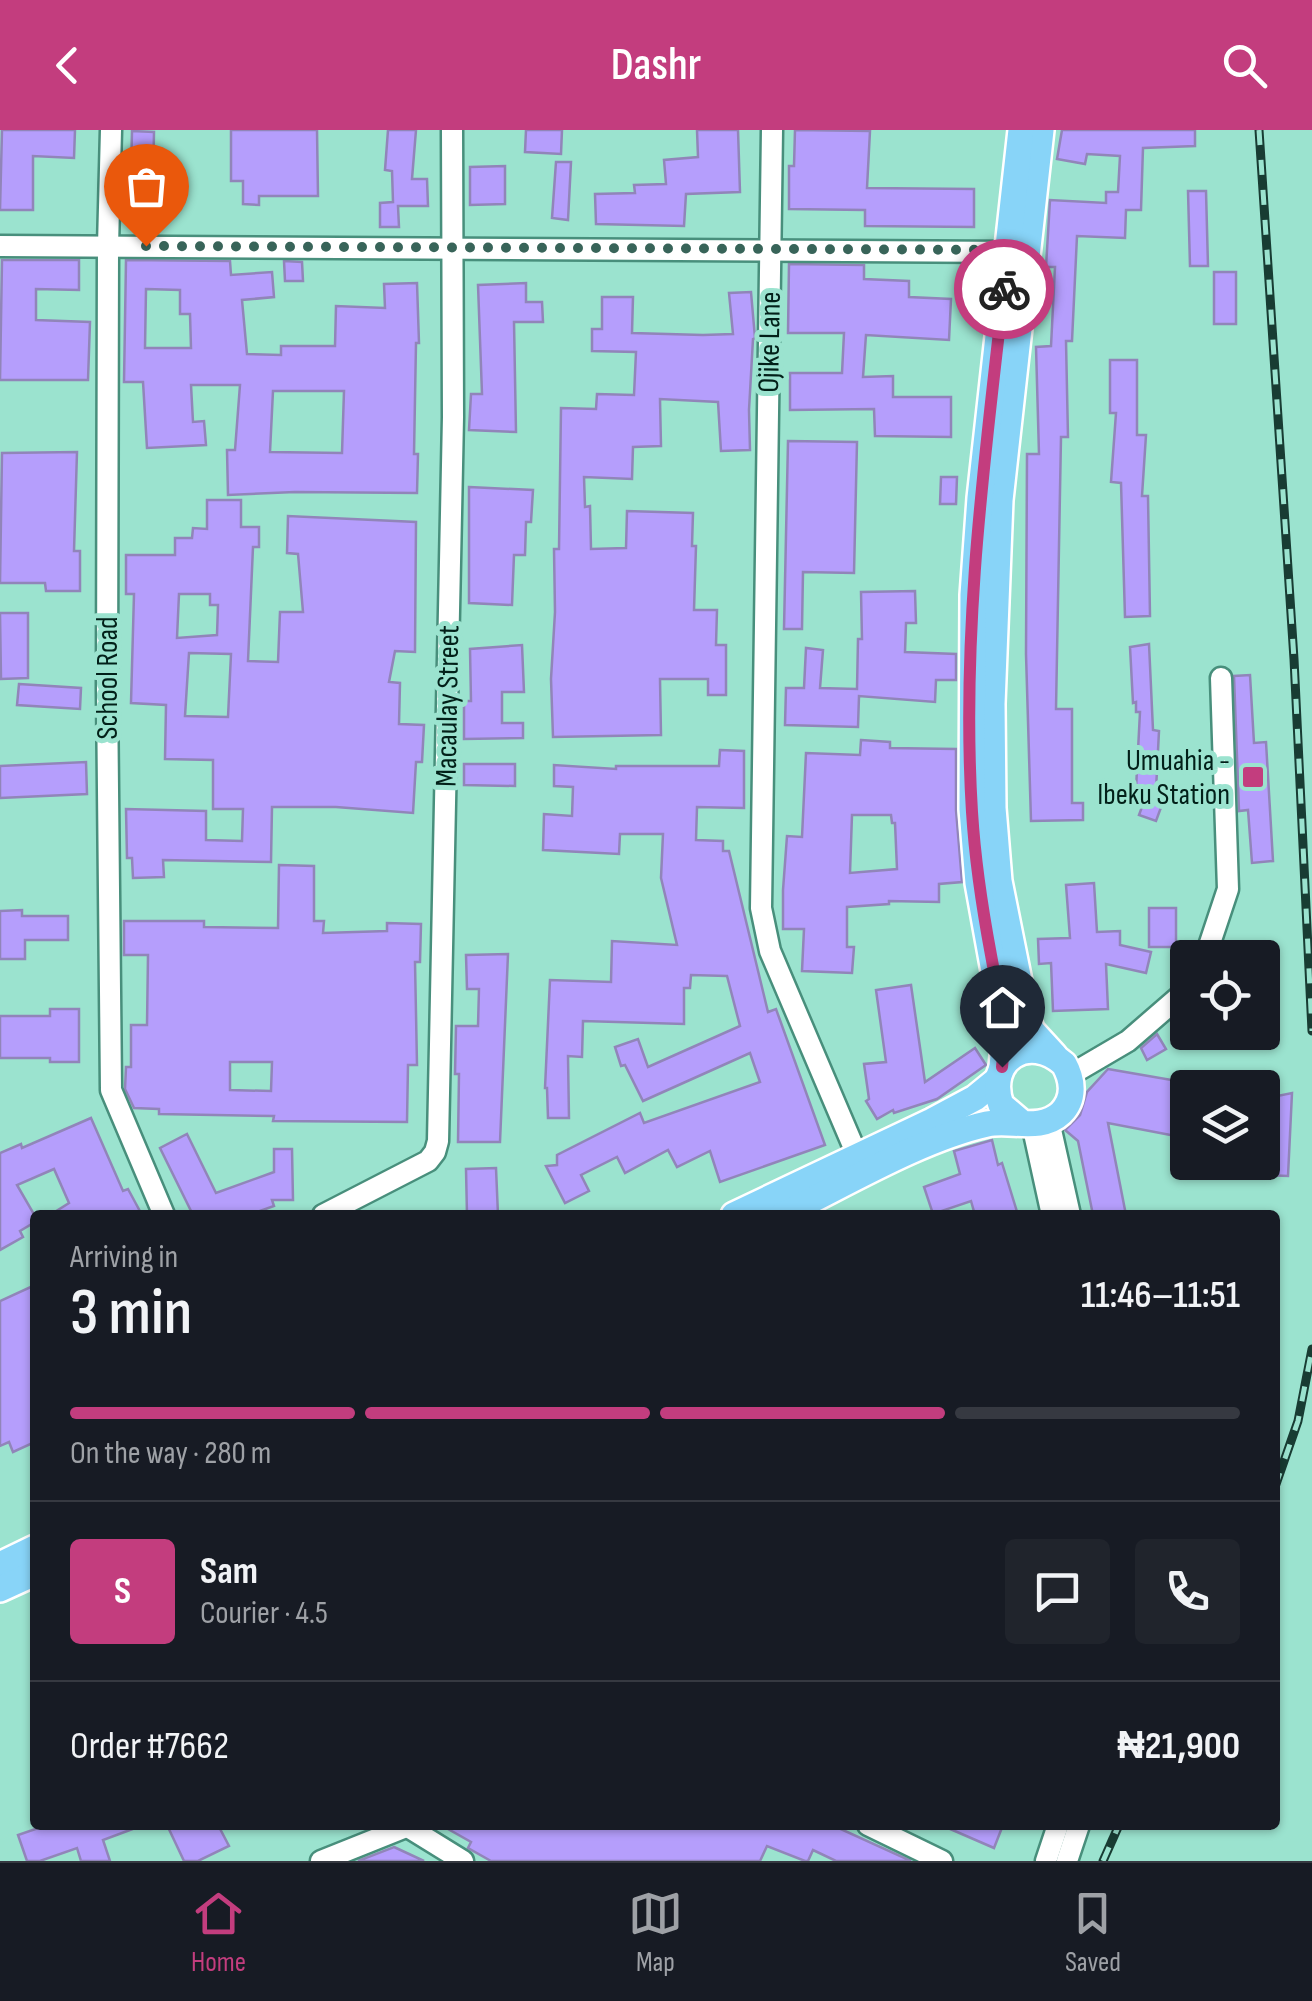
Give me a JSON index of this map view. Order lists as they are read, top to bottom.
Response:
{
  "streets": {
    "street": ["Ojike Lane", "School Road", "Macaulay Street"]
  },
  "places": {
    "transit": ["Umuahia - Ibeku Station"]
  },
  "page": {
    "header": "Dashr",
    "heading": ["3 min", "Arriving in", "11:46–11:51"],
    "panel": [
      "Sam",
      "Courier · 4.5",
      "Order #7662",
      "₦21,900"
    ],
    "bar": "On the way · 280 m",
    "round": "S",
    "tabs": ["Home", "Map", "Saved"]
  }
}
